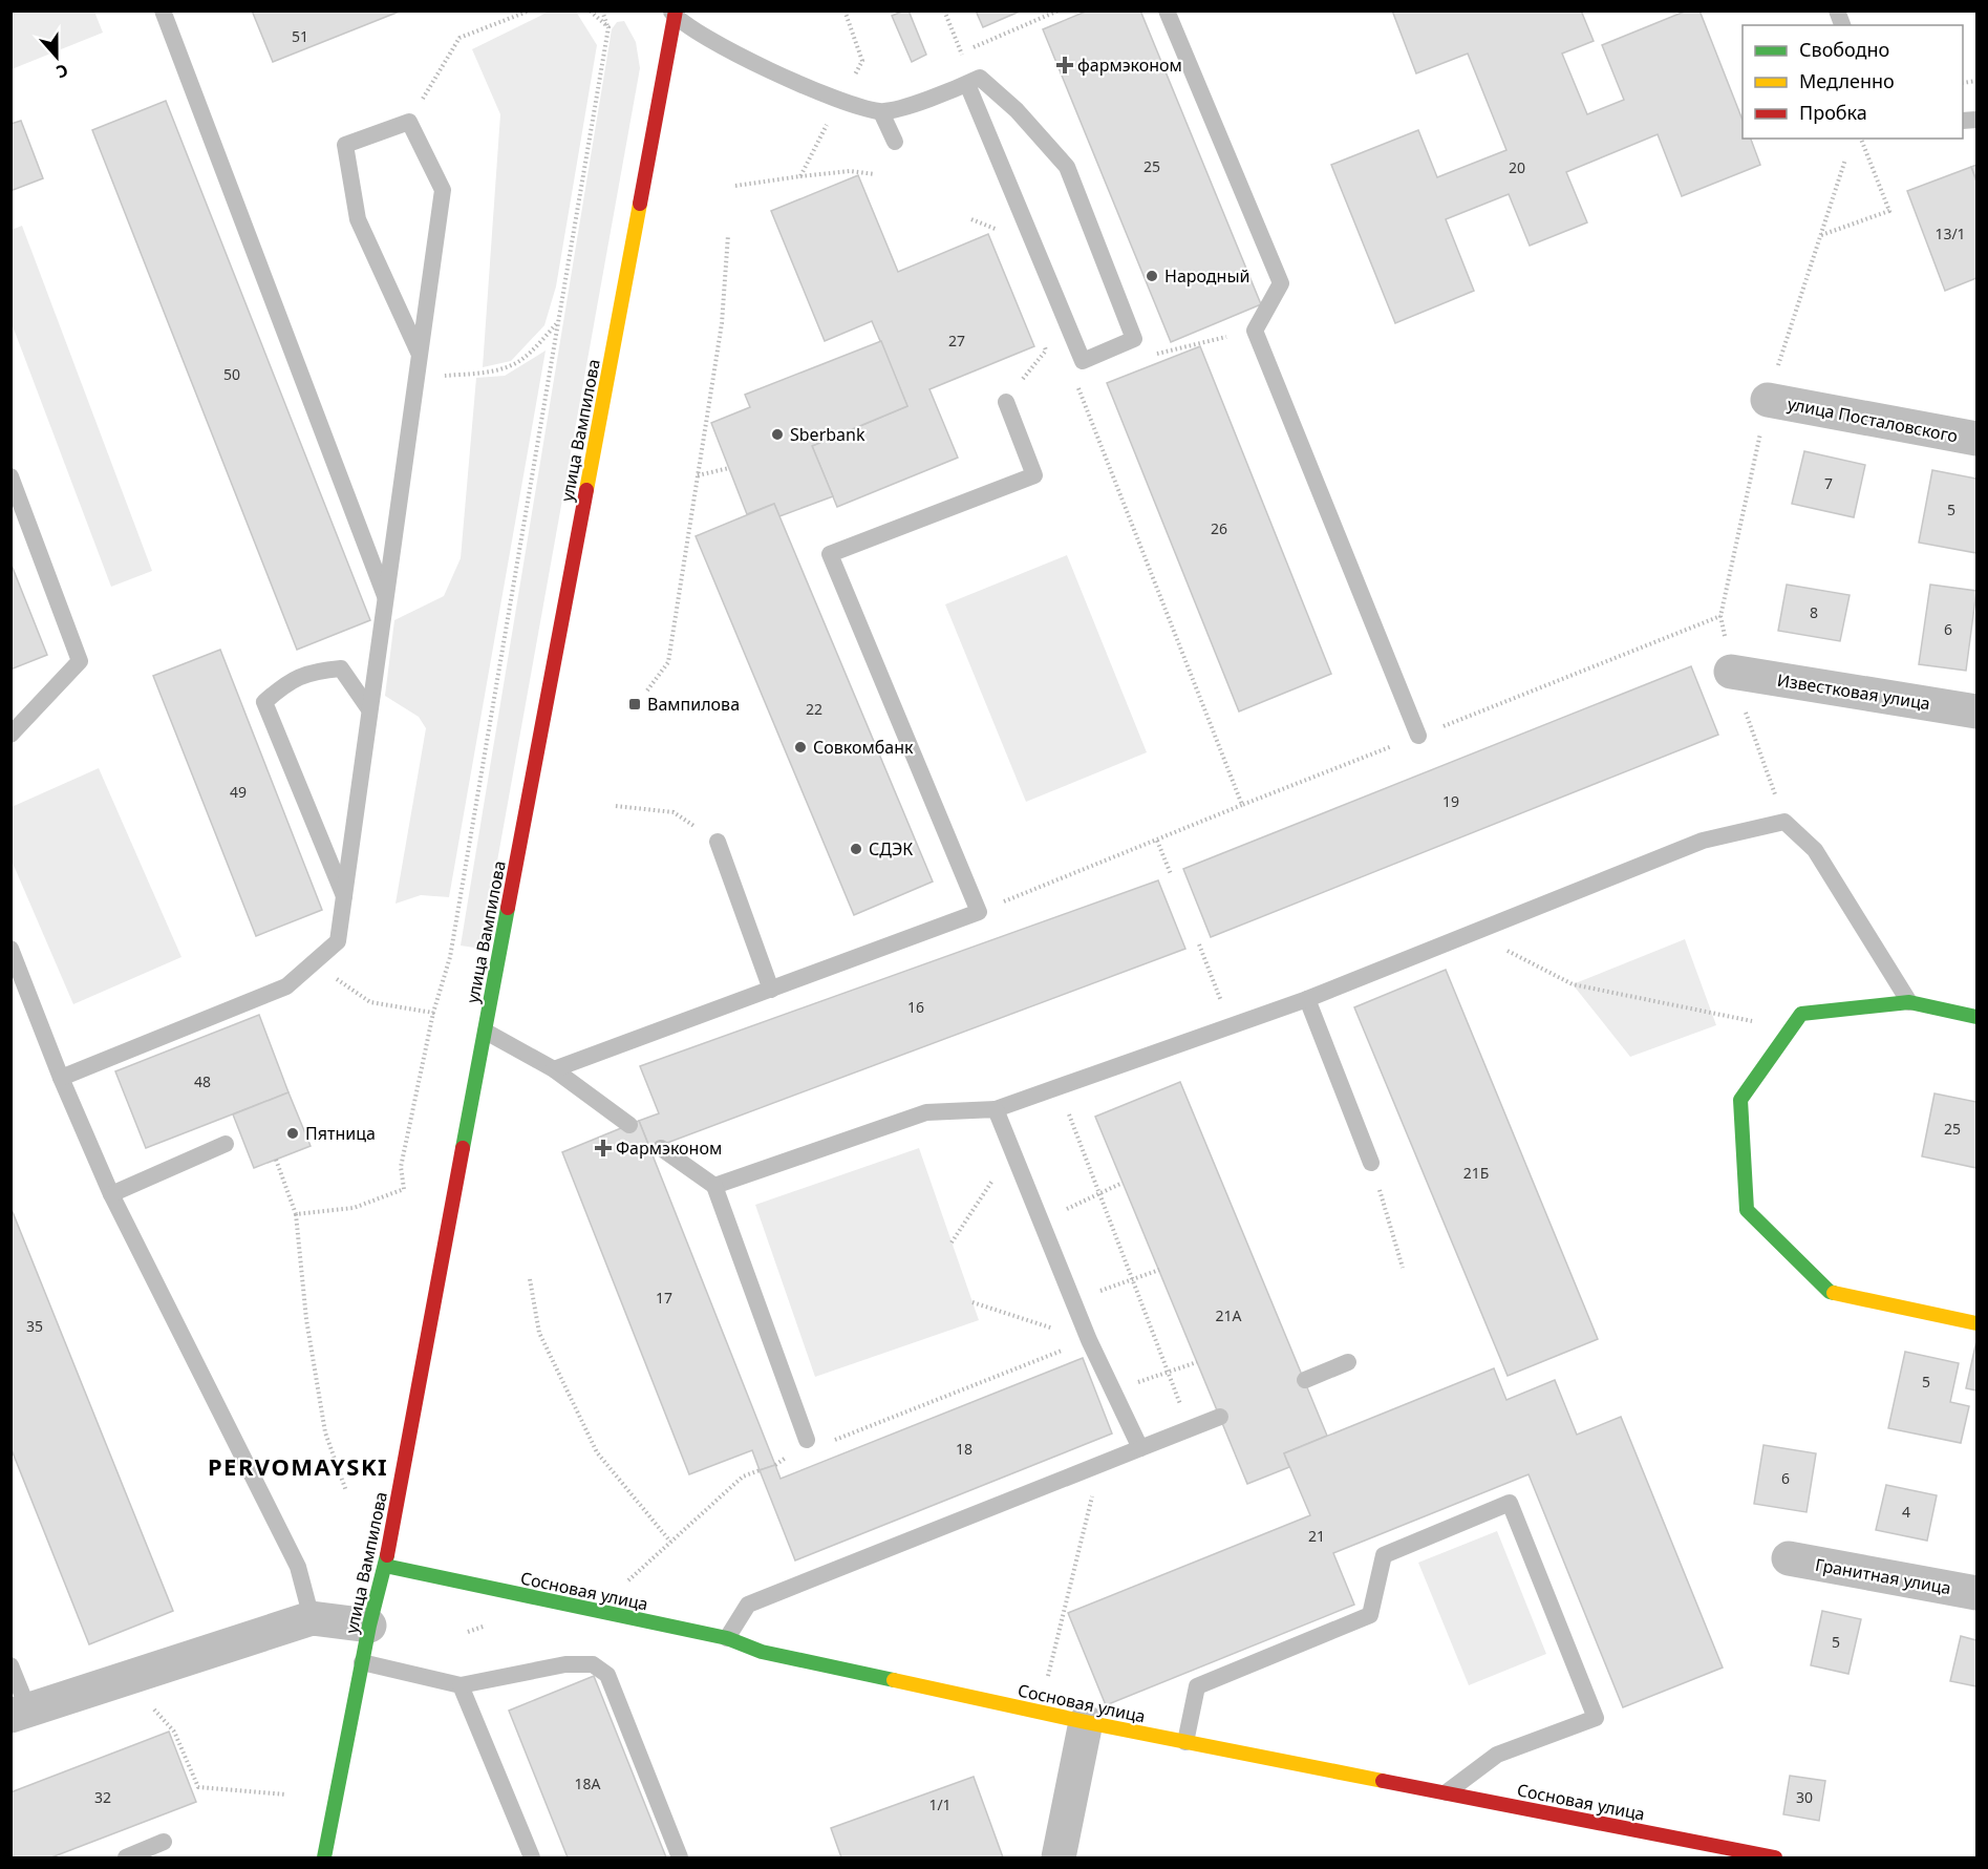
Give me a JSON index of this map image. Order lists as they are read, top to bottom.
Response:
{
  "streets": {
    "street": [
      "улица Посталовского",
      "улица Вампилова",
      "Известковая улица",
      "Гранитная улица",
      "Сосновая улица"
    ]
  },
  "crossings": [
    ["улица Вампилова", "Сосновая улица"]
  ],
  "districts": ["PERVOMAYSKI"],
  "places": {
    "health": ["фармэконом", "Фармэконом"],
    "other": [
      "Народный",
      "Sberbank",
      "Совкомбанк",
      "СДЭК",
      "Пятница"
    ],
    "transit": ["Вампилова"]
  },
  "house_numbers": [
    "51",
    "25",
    "20",
    "13/1",
    "27",
    "50",
    "7",
    "5",
    "26",
    "8",
    "6",
    "22",
    "49",
    "19",
    "16",
    "48",
    "25",
    "21Б",
    "17",
    "21А",
    "35",
    "5",
    "18",
    "6",
    "4",
    "21",
    "5",
    "18А",
    "32",
    "30",
    "1/1"
  ],
  "legend": ["Свободно", "Медленно", "Пробка"],
  "north": "bottom"
}
